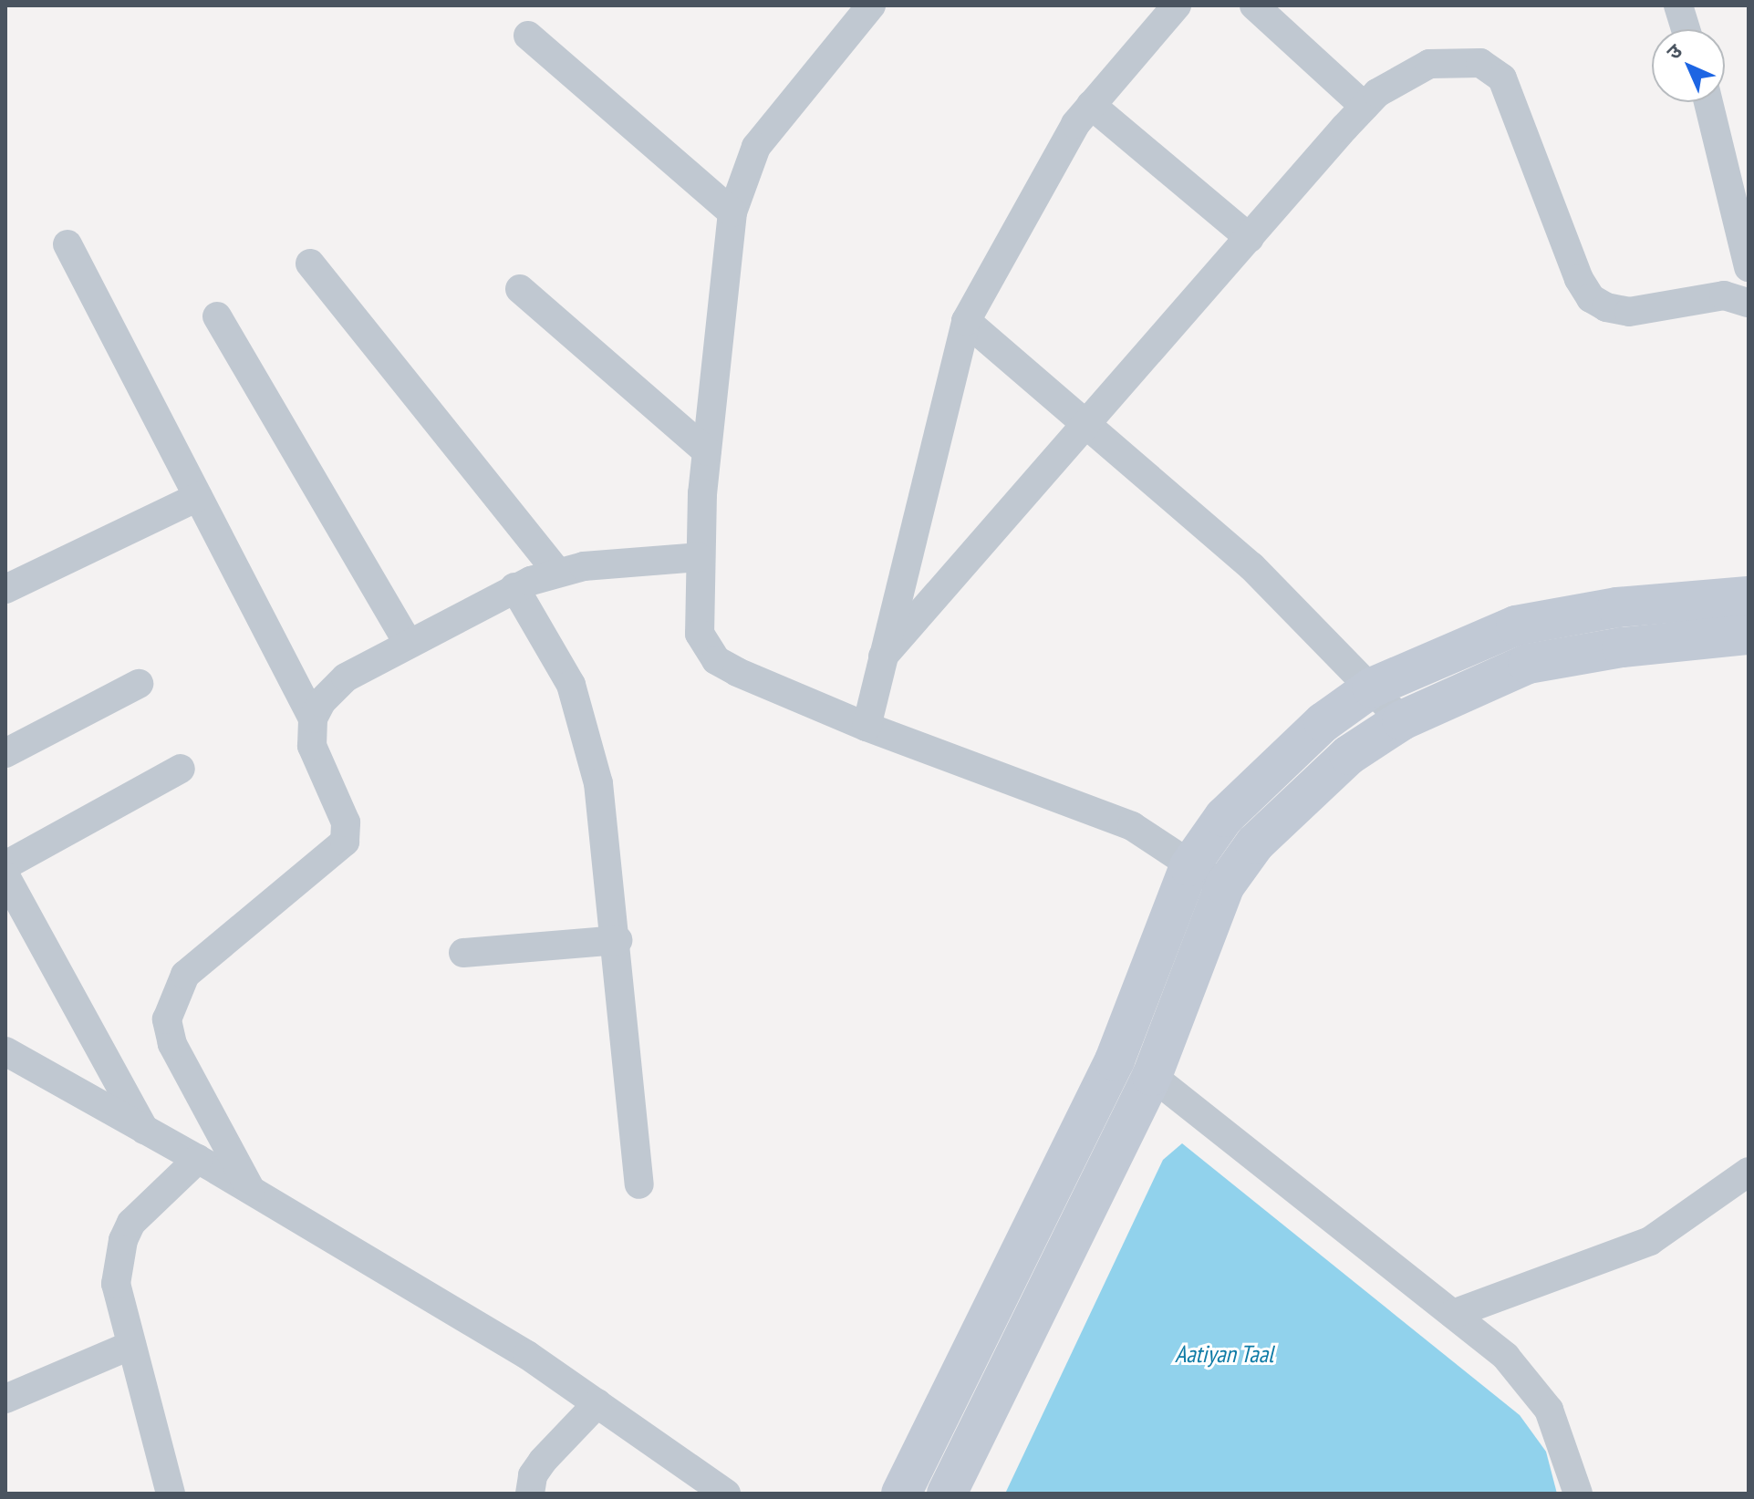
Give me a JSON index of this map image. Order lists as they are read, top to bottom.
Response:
{
  "water": ["Aatiyan Taal"],
  "north": "top left"
}
